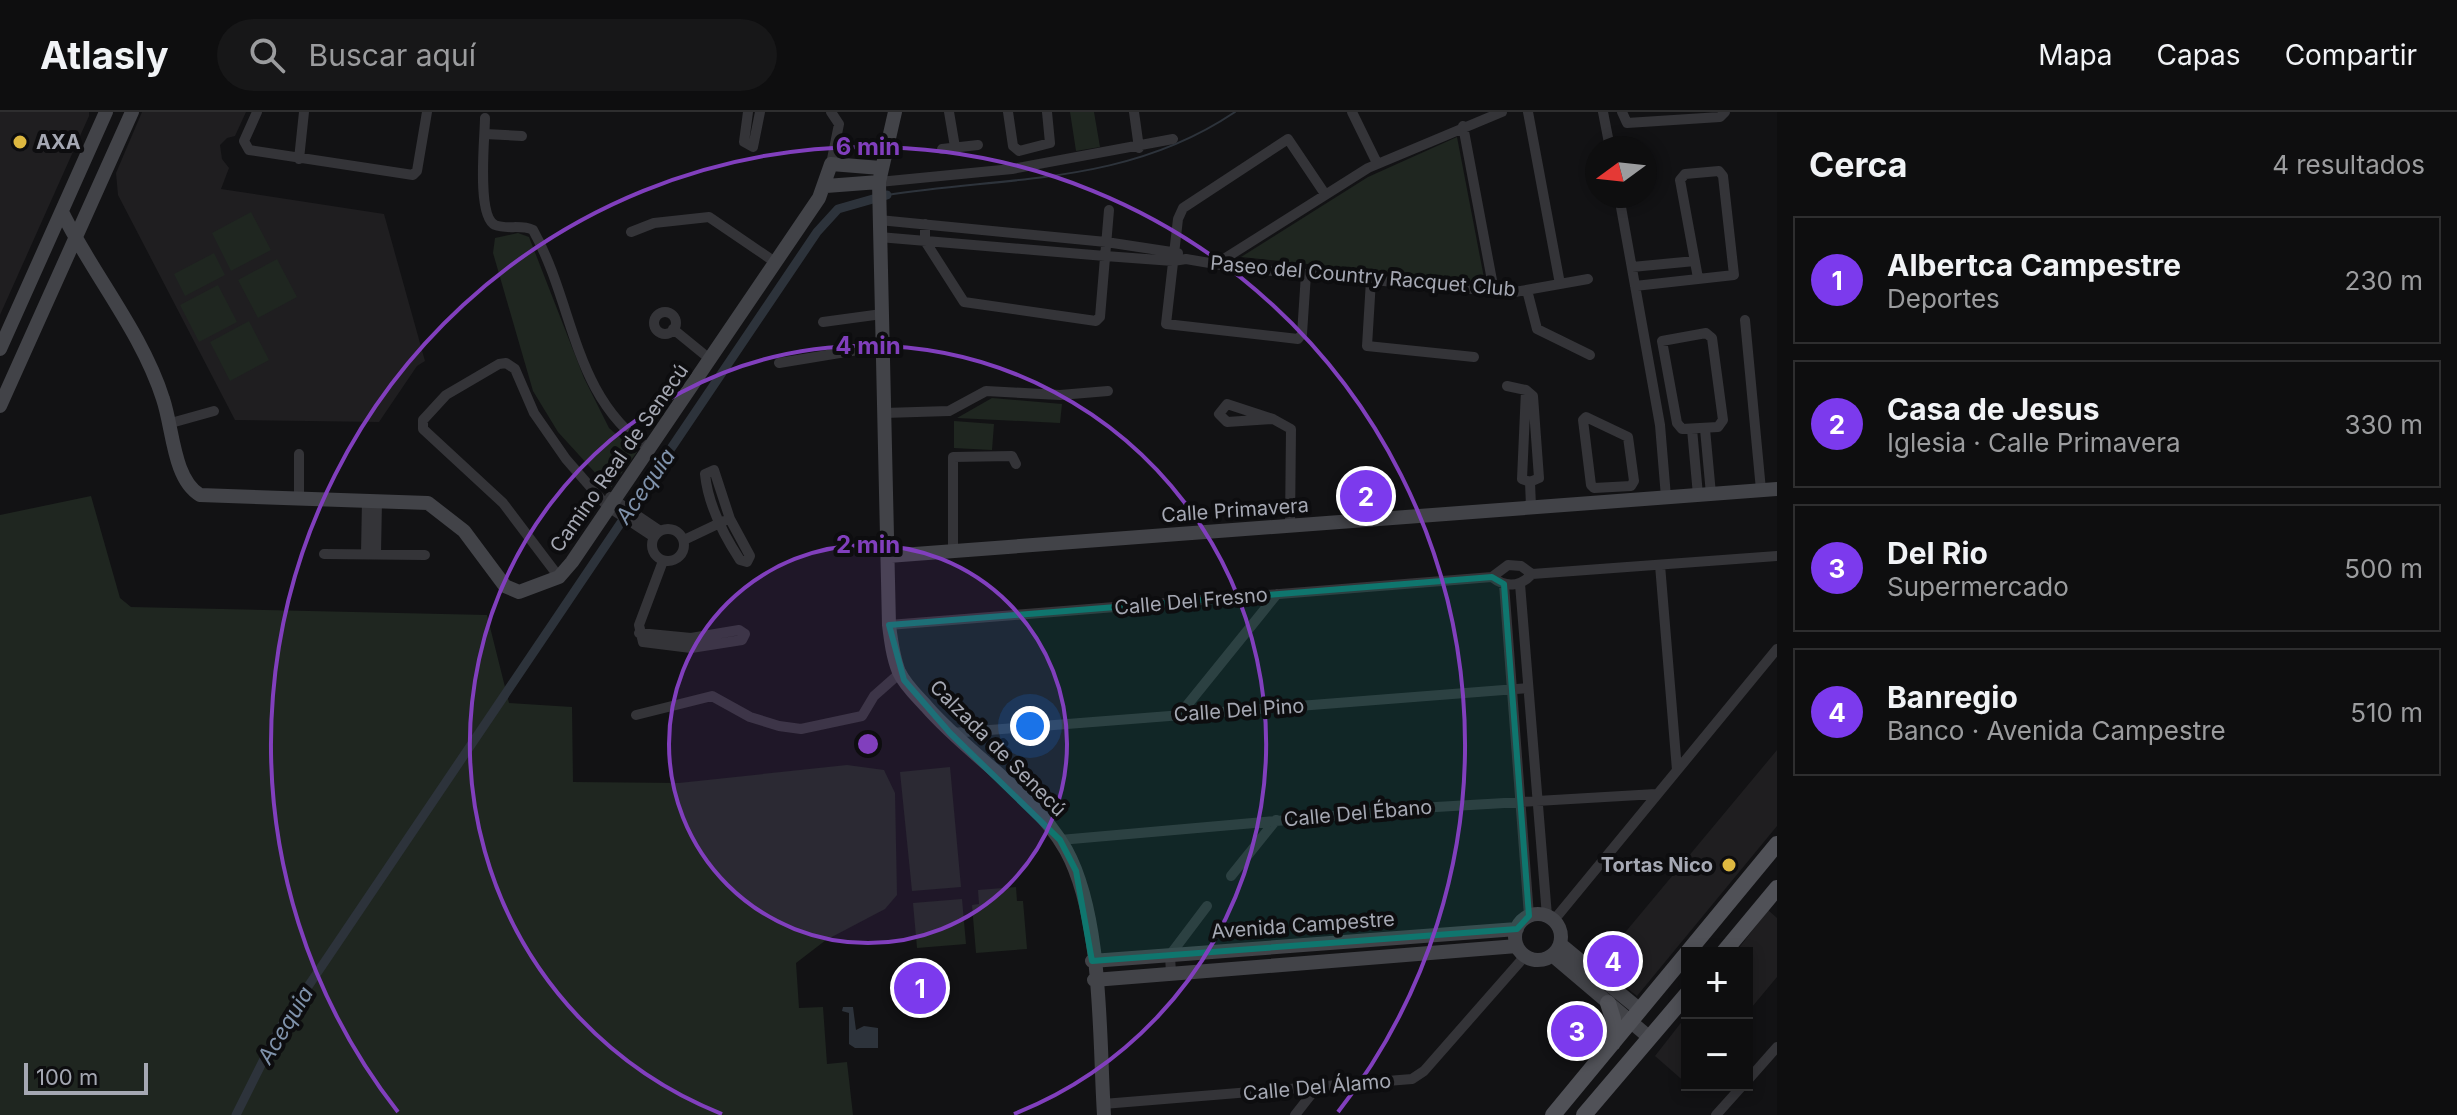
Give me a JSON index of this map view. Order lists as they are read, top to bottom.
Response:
{
  "streets": {
    "street": [
      "Paseo del Country Racquet Club",
      "Camino Real de Senecú",
      "Calle Primavera",
      "Calle Del Fresno",
      "Calle Del Pino",
      "Calzada de Senecú",
      "Calle Del Ébano",
      "Avenida Campestre",
      "Calle Del Álamo"
    ]
  },
  "crossings": [
    ["Paseo del Country Racquet Club", "Calzada de Senecú"],
    ["Calle Primavera", "Calzada de Senecú"],
    ["Calle Del Fresno", "Calzada de Senecú"],
    ["Calle Del Pino", "Calzada de Senecú"],
    ["Calzada de Senecú", "Calle Del Ébano"],
    ["Calzada de Senecú", "Avenida Campestre"],
    ["Calzada de Senecú", "Calle Del Álamo"],
    ["Avenida Campestre", "Calle Del Álamo"]
  ],
  "water": ["Acequia"],
  "places": ["AXA", "Tortas Nico"],
  "scale_bar": "100 m",
  "north": "left",
  "page": {
    "header": "Atlasly",
    "search": "Buscar aquí",
    "nav": ["Mapa", "Capas", "Compartir"],
    "heading": ["Cerca", "4 resultados"],
    "list": [
      {
        "mark": "1",
        "name": "Albertca Campestre",
        "note": "Deportes",
        "value": "230 m"
      },
      {
        "mark": "2",
        "name": "Casa de Jesus",
        "note": "Iglesia · Calle Primavera",
        "value": "330 m"
      },
      {
        "mark": "3",
        "name": "Del Rio",
        "note": "Supermercado",
        "value": "500 m"
      },
      {
        "mark": "4",
        "name": "Banregio",
        "note": "Banco · Avenida Campestre",
        "value": "510 m"
      }
    ],
    "pins": [
      "2",
      "4",
      "1",
      "3"
    ],
    "map_buttons": ["+", "−"],
    "scale": "100 m"
  },
  "rings": ["6 min", "4 min", "2 min"]
}
